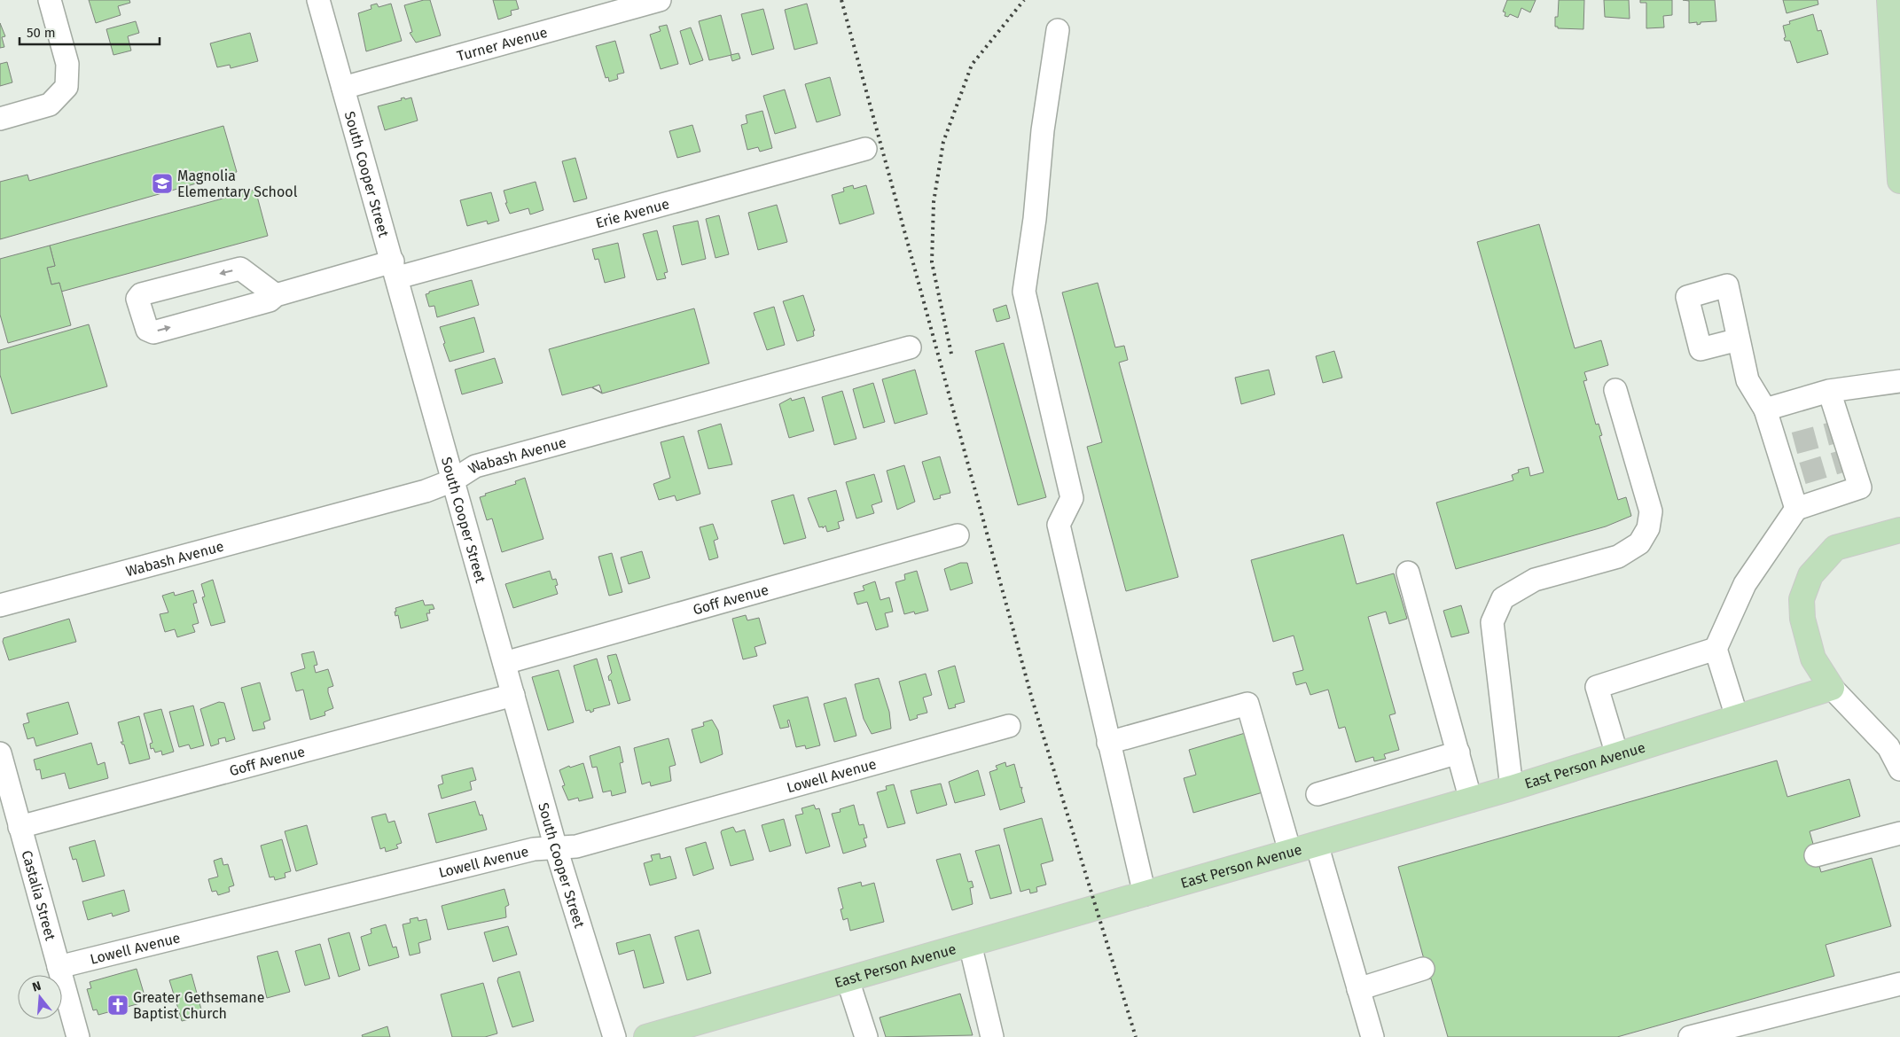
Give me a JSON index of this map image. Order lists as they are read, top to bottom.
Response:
{
  "streets": {
    "main road": ["East Person Avenue"],
    "street": [
      "Turner Avenue",
      "South Cooper Street",
      "Erie Avenue",
      "Wabash Avenue",
      "Goff Avenue",
      "Lowell Avenue",
      "Castalia Street"
    ]
  },
  "crossings": [
    ["Turner Avenue", "South Cooper Street"],
    ["South Cooper Street", "Erie Avenue"],
    ["South Cooper Street", "Wabash Avenue"],
    ["South Cooper Street", "Goff Avenue"],
    ["South Cooper Street", "Lowell Avenue"],
    ["Goff Avenue", "Castalia Street"],
    ["Lowell Avenue", "Castalia Street"]
  ],
  "places": {
    "school or university": ["Magnolia Elementary School"],
    "church": ["Greater Gethsemane Baptist Church"]
  },
  "scale_bar": "50 m",
  "north": "top"
}
